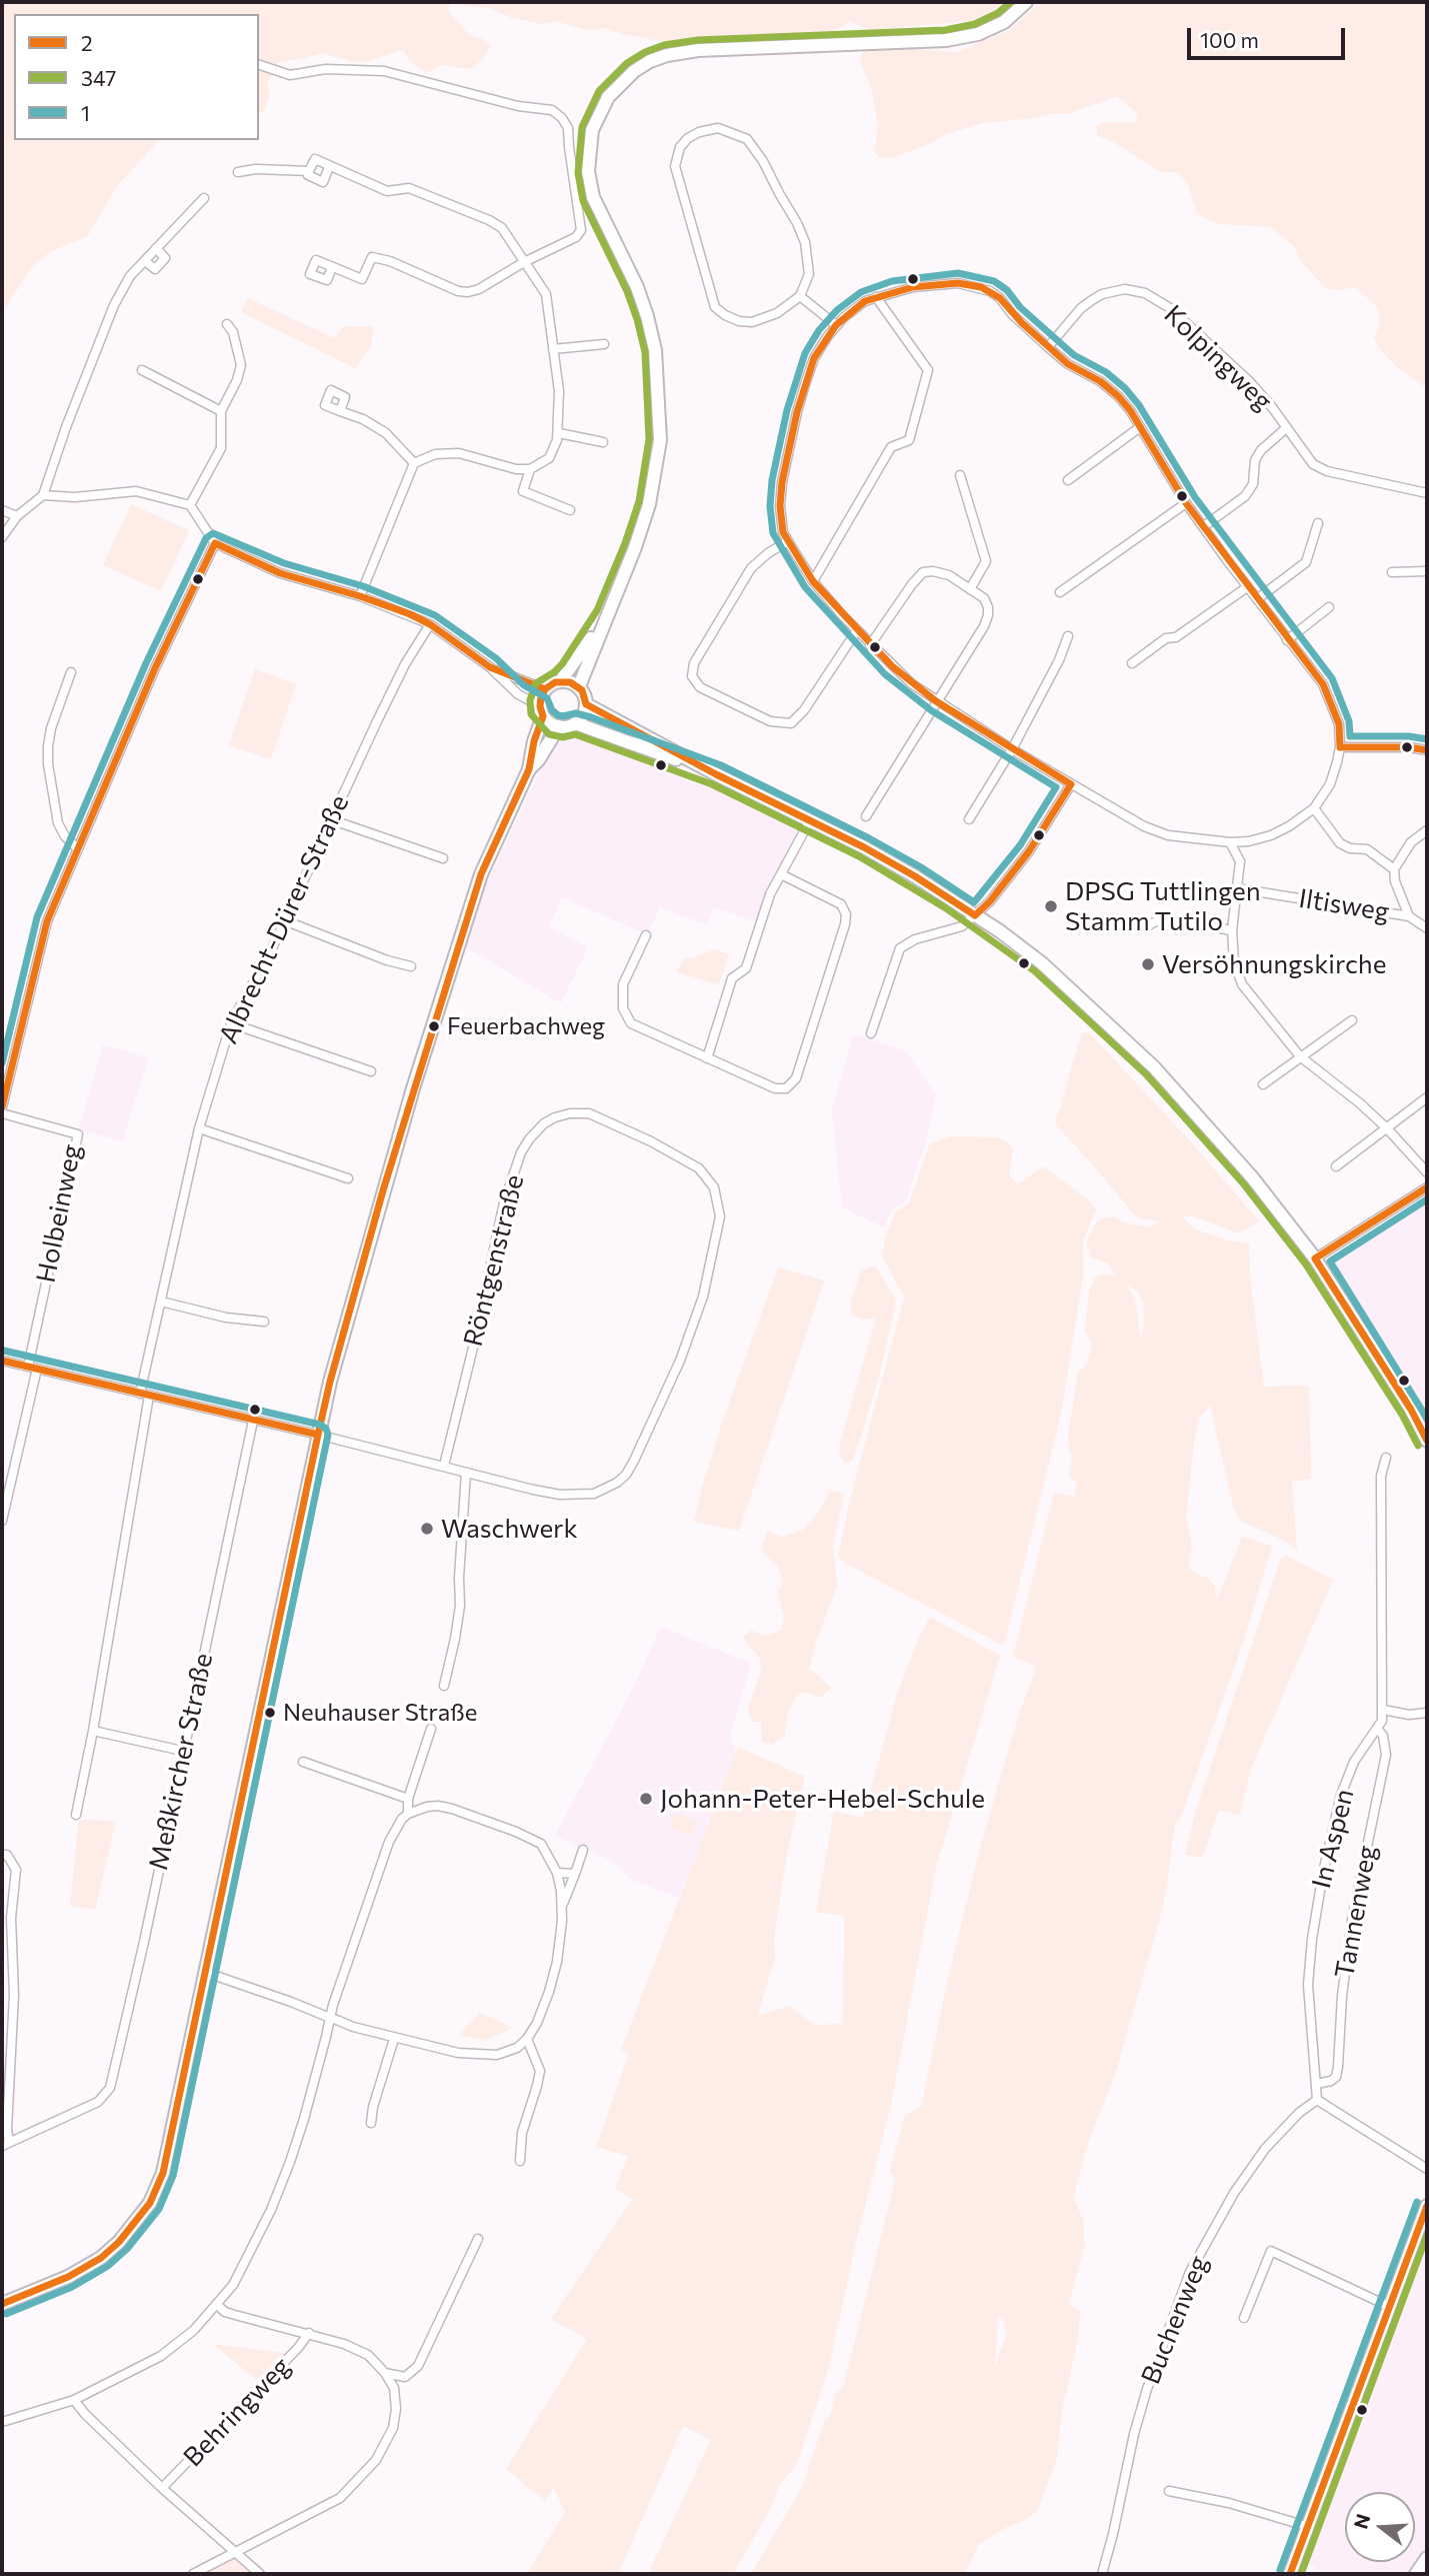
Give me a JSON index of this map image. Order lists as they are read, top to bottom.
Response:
{
  "streets": {
    "street": [
      "Kolpingweg",
      "Iltisweg",
      "Albrecht-Dürer-Straße",
      "Holbeinweg",
      "Röntgenstraße",
      "Meßkircher Straße",
      "In Aspen",
      "Tannenweg",
      "Buchenweg",
      "Behringweg"
    ]
  },
  "crossings": [
    ["Albrecht-Dürer-Straße", "Röntgenstraße"],
    ["Holbeinweg", "Röntgenstraße"],
    ["Röntgenstraße", "Meßkircher Straße"],
    ["In Aspen", "Tannenweg"],
    ["In Aspen", "Buchenweg"]
  ],
  "places": [
    "DPSG Tuttlingen Stamm Tutilo",
    "Versöhnungskirche",
    "Feuerbachweg",
    "Waschwerk",
    "Neuhauser Straße",
    "Johann-Peter-Hebel-Schule"
  ],
  "lines": ["transit line 347", "transit line 1", "transit line 2"],
  "legend": ["2", "347", "1"],
  "scale_bar": "100 m",
  "north": "left"
}
